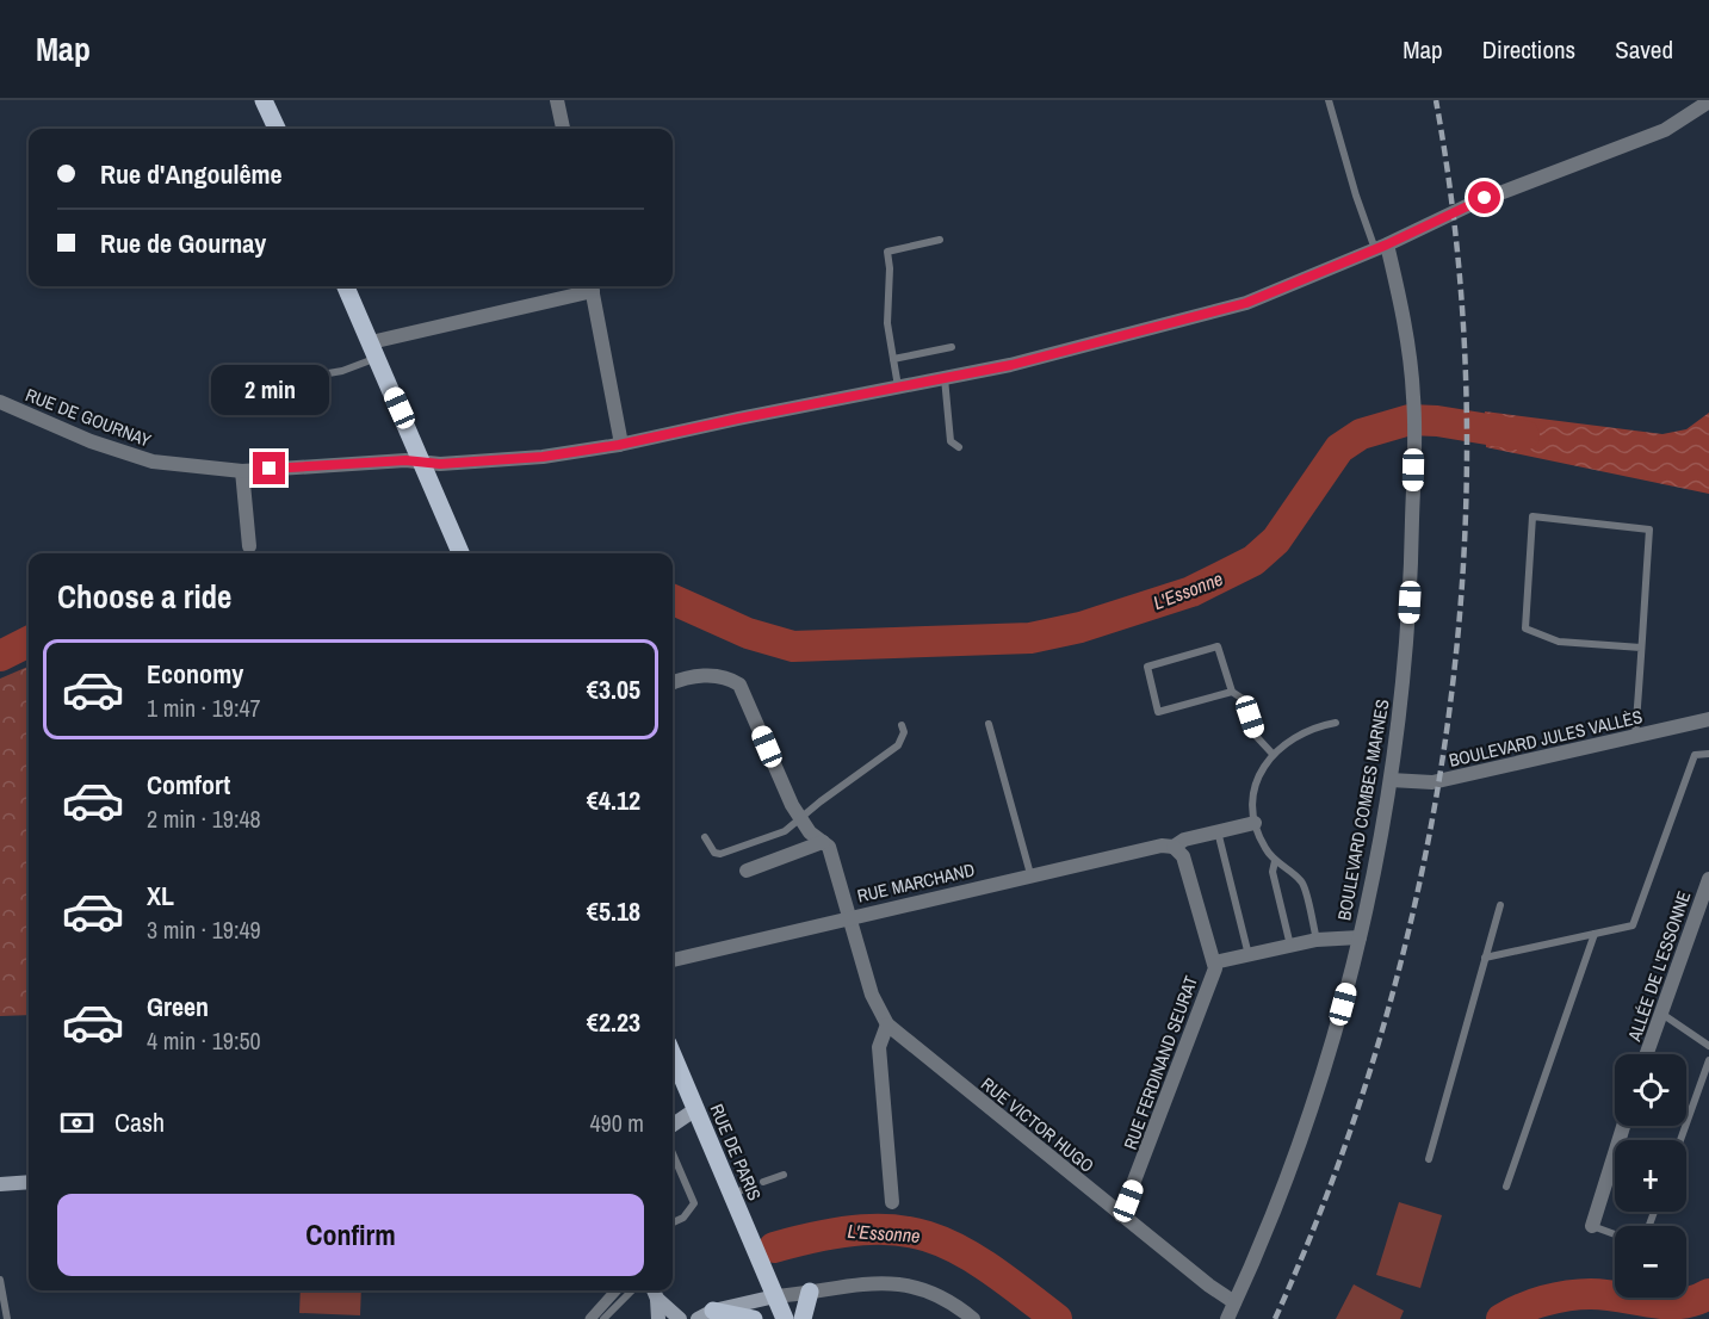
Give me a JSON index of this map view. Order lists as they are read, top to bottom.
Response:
{
  "streets": {
    "main road": ["RUE DE PARIS"],
    "street": [
      "RUE DE GOURNAY",
      "BOULEVARD JULES VALLÈS",
      "BOULEVARD COMBES MARNES",
      "RUE MARCHAND",
      "ALLÉE DE L'ESSONNE",
      "RUE FERDINAND SEURAT",
      "RUE VICTOR HUGO"
    ]
  },
  "crossings": [
    ["RUE DE GOURNAY", "BOULEVARD COMBES MARNES"],
    ["BOULEVARD JULES VALLÈS", "BOULEVARD COMBES MARNES"],
    ["BOULEVARD COMBES MARNES", "RUE VICTOR HUGO"],
    ["RUE FERDINAND SEURAT", "RUE VICTOR HUGO"]
  ],
  "water": ["L'Essonne"],
  "page": {
    "header": "Map",
    "nav": ["Map", "Directions", "Saved"],
    "banner": ["Rue d'Angoulême", "Rue de Gournay"],
    "bubble": "2 min",
    "heading": "Choose a ride",
    "list": [
      {
        "name": "Economy",
        "note": "1 min · 19:47",
        "value": "€3.05"
      },
      {
        "name": "Comfort",
        "note": "2 min · 19:48",
        "value": "€4.12"
      },
      {
        "name": "XL",
        "note": "3 min · 19:49",
        "value": "€5.18"
      },
      {
        "name": "Green",
        "note": "4 min · 19:50",
        "value": "€2.23"
      }
    ],
    "map_buttons": ["+", "−"],
    "pay": ["Cash", "490 m"],
    "buttons": "Confirm"
  }
}
